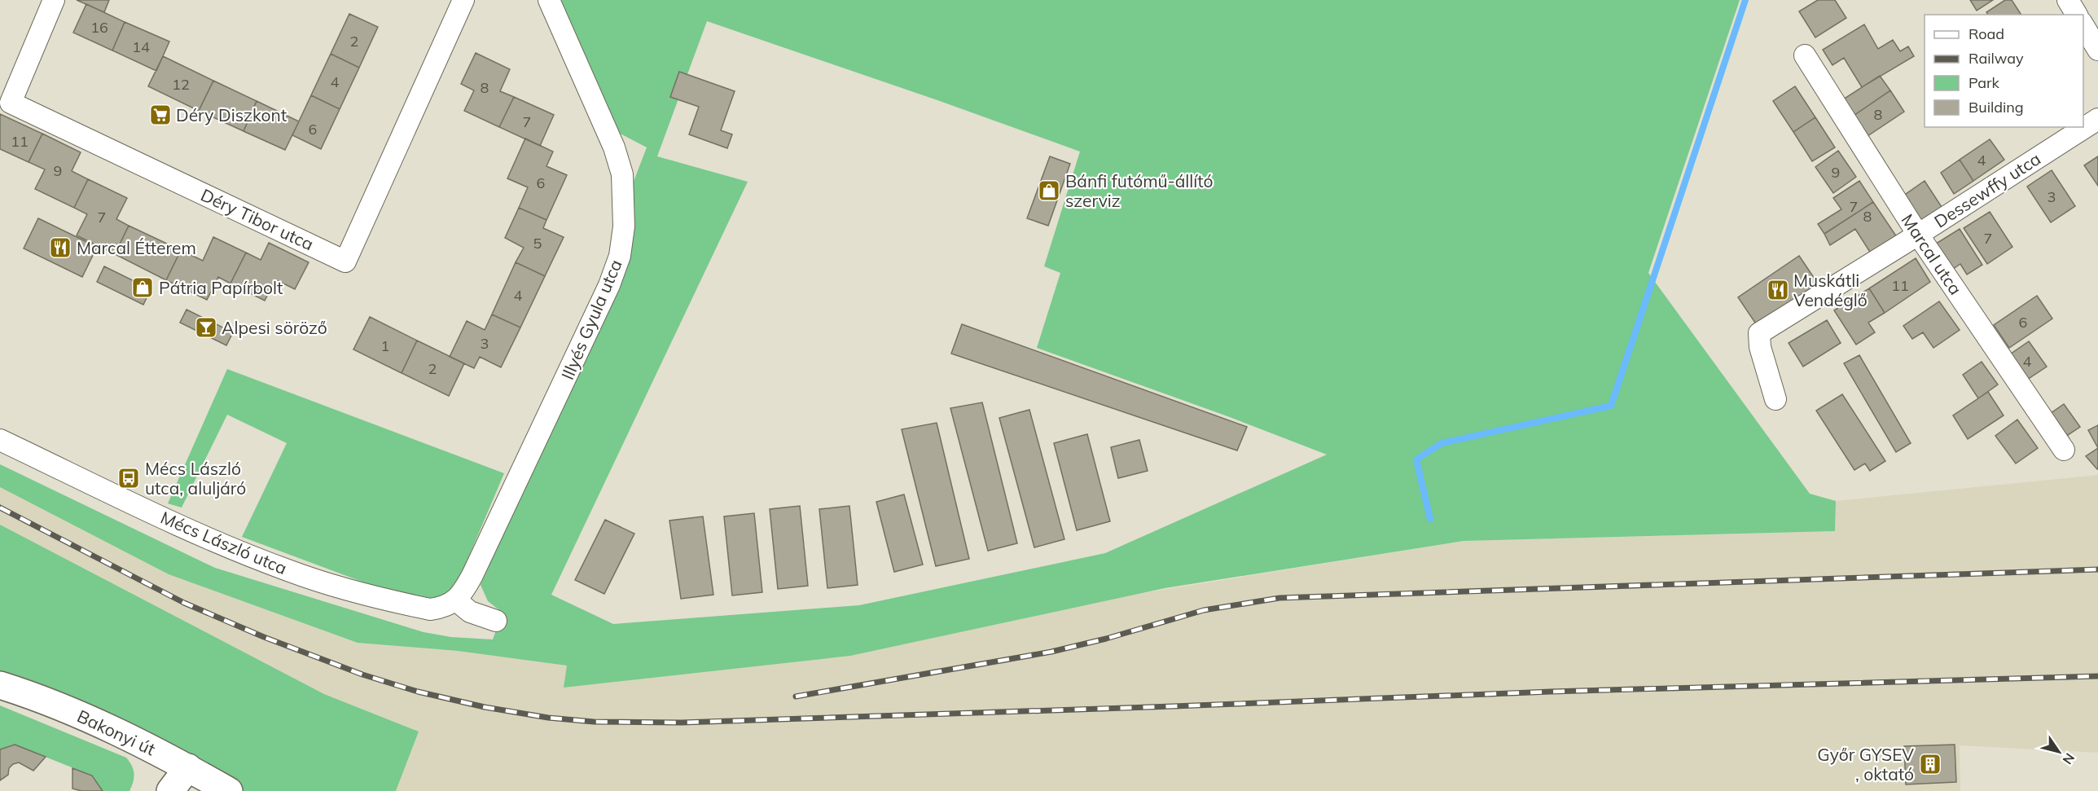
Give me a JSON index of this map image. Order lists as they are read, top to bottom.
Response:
{
  "streets": {
    "main road": ["Bakonyi út"],
    "street": [
      "Dessewffy utca",
      "Déry Tibor utca",
      "Marcal utca",
      "Illyés Gyula utca",
      "Mécs László utca"
    ]
  },
  "crossings": [
    ["Dessewffy utca", "Marcal utca"],
    ["Illyés Gyula utca", "Mécs László utca"]
  ],
  "places": {
    "supermarket": ["Déry Diszkont"],
    "shop": ["Bánfi futómű-állító szerviz", "Pátria Papírbolt"],
    "restaurant": ["Marcal Étterem", "Muskátli Vendéglő"],
    "bar": ["Alpesi söröző"],
    "bus stop": ["Mécs László utca, aluljáró"],
    "building": ["Győr GYSEV , oktató"]
  },
  "house_numbers": [
    "16",
    "2",
    "14",
    "4",
    "12",
    "8",
    "8",
    "7",
    "6",
    "11",
    "4",
    "9",
    "9",
    "6",
    "3",
    "7",
    "8",
    "7",
    "7",
    "5",
    "11",
    "4",
    "6",
    "3",
    "1",
    "4",
    "2"
  ],
  "legend": [
    "Road",
    "Railway",
    "Park",
    "Building"
  ],
  "north": "bottom right"
}
